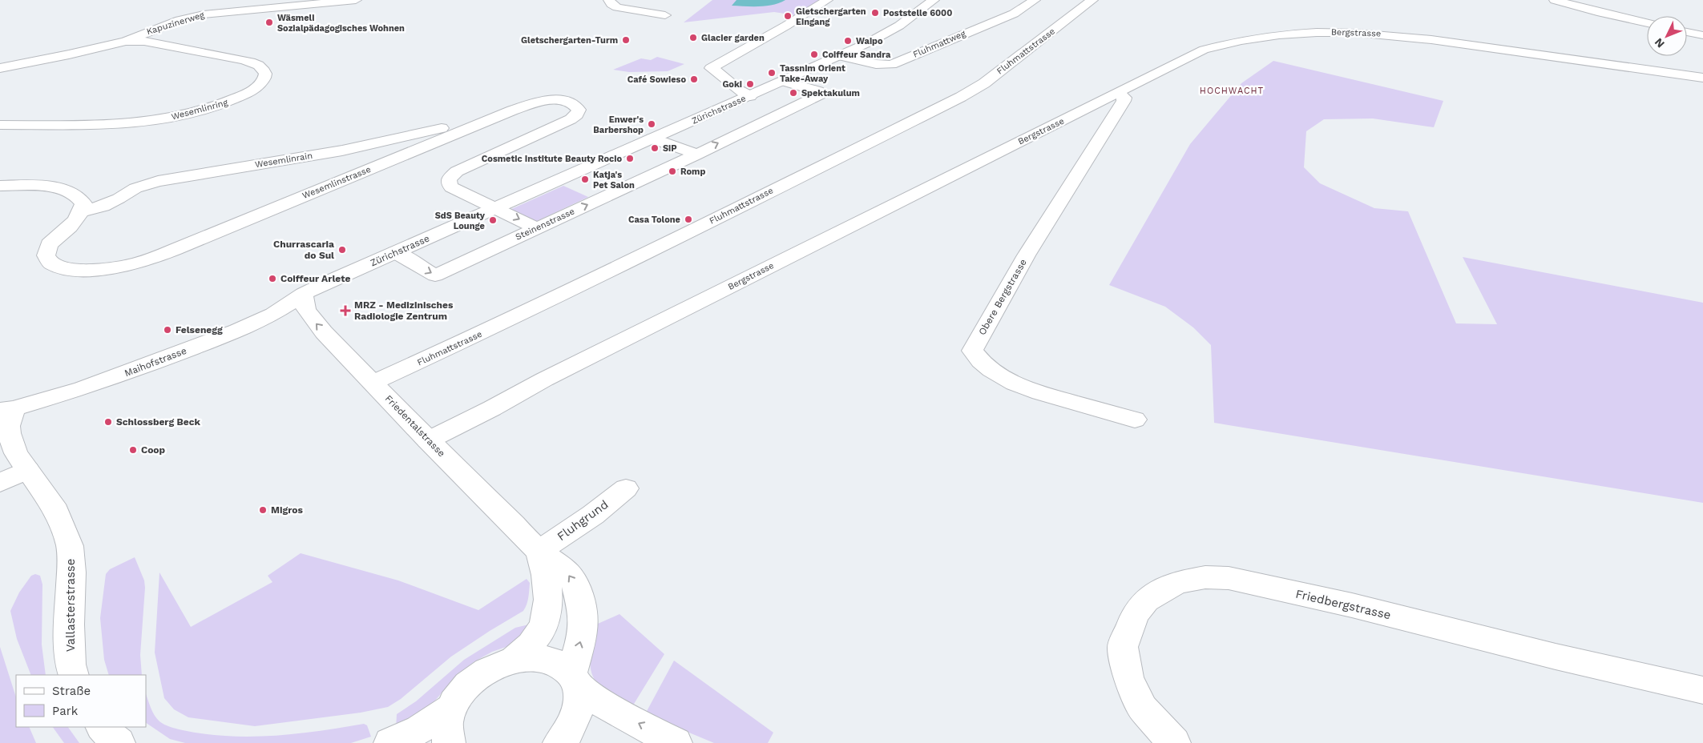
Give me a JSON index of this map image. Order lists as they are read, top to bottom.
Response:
{
  "streets": {
    "street": [
      "Kapuzinerweg",
      "Bergstrasse",
      "Fluhmattweg",
      "Fluhmattstrasse",
      "Wesemlinring",
      "Zürichstrasse",
      "Wesemlinrain",
      "Wesemlinstrasse",
      "Steinenstrasse",
      "Obere Bergstrasse",
      "Maihofstrasse",
      "Friedentalstrasse",
      "Fluhgrund",
      "Friedbergstrasse",
      "Vallasterstrasse"
    ]
  },
  "crossings": [
    ["Kapuzinerweg", "Wesemlinring"],
    ["Bergstrasse", "Obere Bergstrasse"],
    ["Bergstrasse", "Friedentalstrasse"],
    ["Fluhmattweg", "Zürichstrasse"],
    ["Fluhmattstrasse", "Friedentalstrasse"],
    ["Zürichstrasse", "Wesemlinstrasse"],
    ["Zürichstrasse", "Steinenstrasse"],
    ["Zürichstrasse", "Maihofstrasse"],
    ["Zürichstrasse", "Friedentalstrasse"],
    ["Wesemlinrain", "Wesemlinstrasse"],
    ["Maihofstrasse", "Friedentalstrasse"],
    ["Maihofstrasse", "Vallasterstrasse"],
    ["Friedentalstrasse", "Fluhgrund"]
  ],
  "one_way": ["Steinenstrasse", "Friedentalstrasse"],
  "districts": ["HOCHWACHT"],
  "places": {
    "other": [
      "Poststelle 6000",
      "Gletschergarten Eingang",
      "Wäsmeli Sozialpädagogisches Wohnen",
      "Glacier garden",
      "Gletschergarten-Turm",
      "Waipo",
      "Coiffeur Sandra",
      "Tassnim Orient Take-Away",
      "Café Sowieso",
      "Goki",
      "Spektakulum",
      "Enwer's Barbershop",
      "SiP",
      "Cosmetic Institute Beauty Rocio",
      "Romp",
      "Katja's Pet Salon",
      "Casa Tolone",
      "SdS Beauty Lounge",
      "Churrascaria do Sul",
      "Coiffeur Arlete",
      "Felsenegg",
      "Schlossberg Beck",
      "Coop",
      "Migros"
    ],
    "health": ["MRZ - Medizinisches Radiologie Zentrum"]
  },
  "legend": ["Straße", "Park"],
  "north": "bottom left"
}
